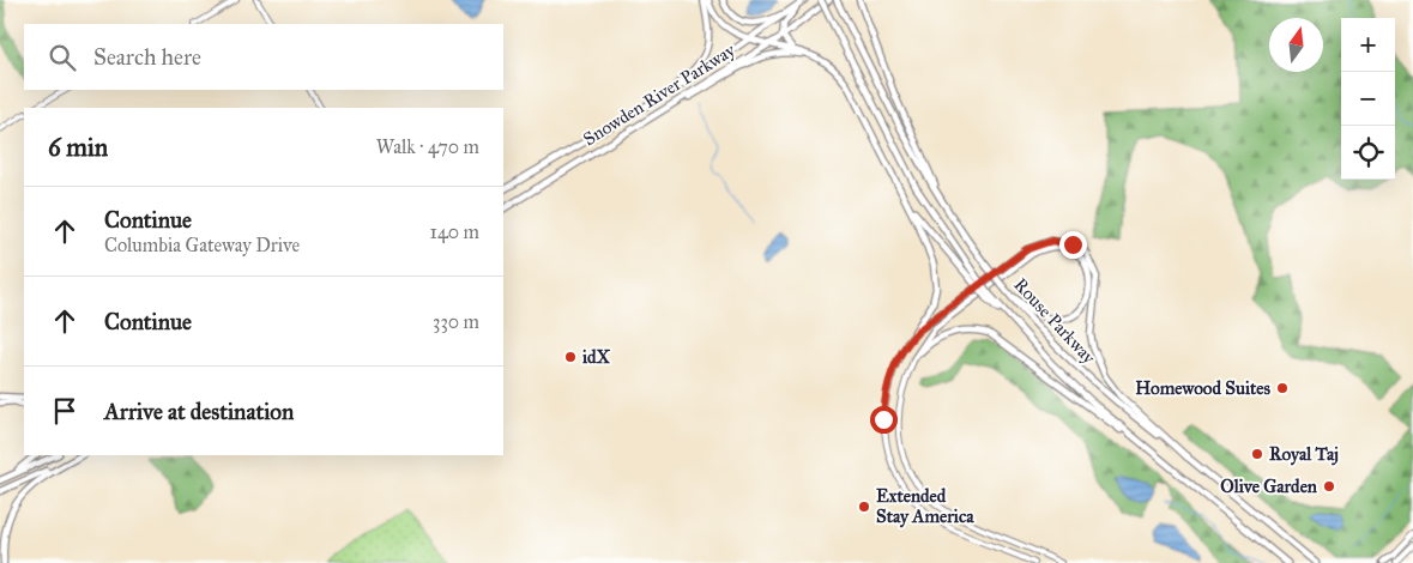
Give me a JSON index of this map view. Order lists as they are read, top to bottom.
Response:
{
  "streets": {
    "main road": ["Snowden River Parkway", "Rouse Parkway"]
  },
  "places": [
    "idX",
    "Homewood Suites",
    "Royal Taj",
    "Olive Garden",
    "Extended Stay America"
  ],
  "north": "top",
  "page": {
    "map_buttons": ["+", "−"],
    "search": "Search here",
    "heading": ["6 min", "Walk · 470 m"],
    "list": [
      ["Continue", "Columbia Gateway Drive", "140 m"],
      ["Continue", "330 m"],
      "Arrive at destination"
    ]
  }
}
